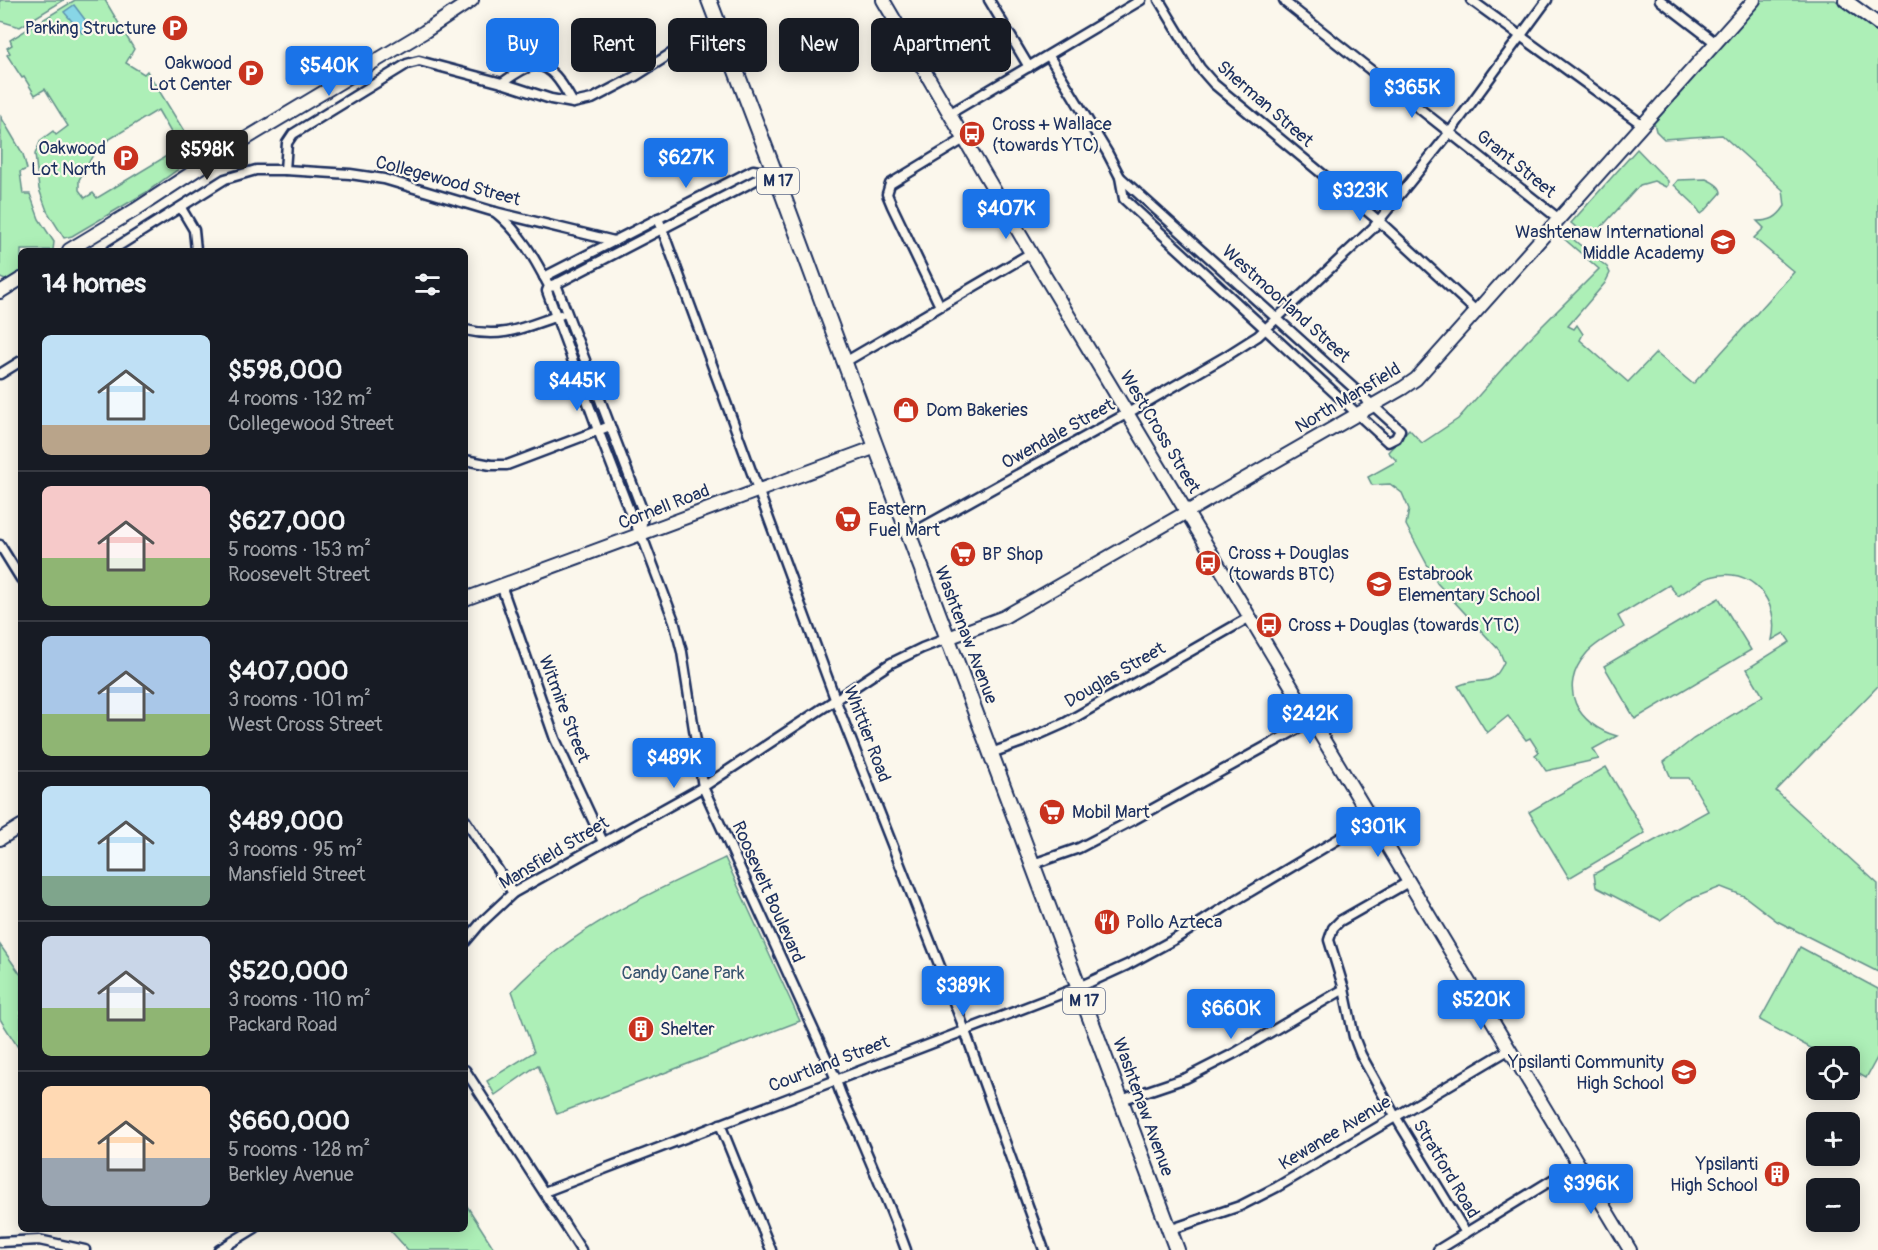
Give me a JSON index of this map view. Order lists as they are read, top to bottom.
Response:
{
  "streets": {
    "main road": ["M 17", "Washtenaw Avenue"],
    "street": [
      "Sherman Street",
      "Grant Street",
      "Collegewood Street",
      "Westmoorland Street",
      "North Mansfield",
      "West Cross Street",
      "Owendale Street",
      "Cornell Road",
      "Douglas Street",
      "Witmire Street",
      "Whittier Road",
      "Mansfield Street",
      "Roosevelt Boulevard",
      "Courtland Street",
      "Kewanee Avenue",
      "Stratford Road"
    ]
  },
  "crossings": [
    ["Sherman Street", "North Mansfield"],
    ["Sherman Street", "Owendale Street"],
    ["Grant Street", "North Mansfield"],
    ["Grant Street", "Owendale Street"],
    ["Collegewood Street", "Roosevelt Boulevard"],
    ["Westmoorland Street", "North Mansfield"],
    ["Westmoorland Street", "Owendale Street"],
    ["North Mansfield", "West Cross Street"],
    ["North Mansfield", "Washtenaw Avenue"],
    ["North Mansfield", "Mansfield Street"],
    ["West Cross Street", "Owendale Street"],
    ["West Cross Street", "Douglas Street"],
    ["West Cross Street", "Courtland Street"],
    ["West Cross Street", "Kewanee Avenue"],
    ["West Cross Street", "Stratford Road"],
    ["Owendale Street", "Washtenaw Avenue"],
    ["Cornell Road", "Washtenaw Avenue"],
    ["Cornell Road", "Witmire Street"],
    ["Cornell Road", "Whittier Road"],
    ["Cornell Road", "Roosevelt Boulevard"],
    ["Washtenaw Avenue", "Douglas Street"],
    ["Washtenaw Avenue", "Mansfield Street"],
    ["Washtenaw Avenue", "Courtland Street"],
    ["Washtenaw Avenue", "Kewanee Avenue"],
    ["Witmire Street", "Mansfield Street"],
    ["Whittier Road", "Mansfield Street"],
    ["Whittier Road", "Courtland Street"],
    ["Mansfield Street", "Roosevelt Boulevard"],
    ["Roosevelt Boulevard", "Courtland Street"],
    ["Kewanee Avenue", "Stratford Road"]
  ],
  "parks": ["Candy Cane Park"],
  "places": {
    "parking": ["Parking Structure", "Oakwood Lot Center", "Oakwood Lot North"],
    "bus stop": ["Cross + Wallace (towards YTC)", "Cross + Douglas (towards BTC)", "Cross + Douglas (towards YTC)"],
    "school or university": ["Washtenaw International Middle Academy", "Estabrook Elementary School", "Ypsilanti Community High School"],
    "shop": ["Dom Bakeries"],
    "supermarket": ["Eastern Fuel Mart", "BP Shop", "Mobil Mart"],
    "restaurant": ["Pollo Azteca"],
    "building": ["Shelter", "Ypsilanti High School"]
  },
  "page": {
    "chip": [
      "Buy",
      "Rent",
      "Filters",
      "New",
      "Apartment"
    ],
    "price": [
      "$540K",
      "$365K",
      "$598K",
      "$627K",
      "$323K",
      "$407K",
      "$445K",
      "$242K",
      "$489K",
      "$301K",
      "$389K",
      "$520K",
      "$660K",
      "$396K"
    ],
    "heading": "14 homes",
    "list": [
      {
        "name": "$598,000",
        "note": "4 rooms · 132 m² · Collegewood Street"
      },
      {
        "name": "$627,000",
        "note": "5 rooms · 153 m² · Roosevelt Street"
      },
      {
        "name": "$407,000",
        "note": "3 rooms · 101 m² · West Cross Street"
      },
      {
        "name": "$489,000",
        "note": "3 rooms · 95 m² · Mansfield Street"
      },
      {
        "name": "$520,000",
        "note": "3 rooms · 110 m² · Packard Road"
      },
      {
        "name": "$660,000",
        "note": "5 rooms · 128 m² · Berkley Avenue"
      }
    ],
    "map_buttons": ["+", "−"]
  }
}
